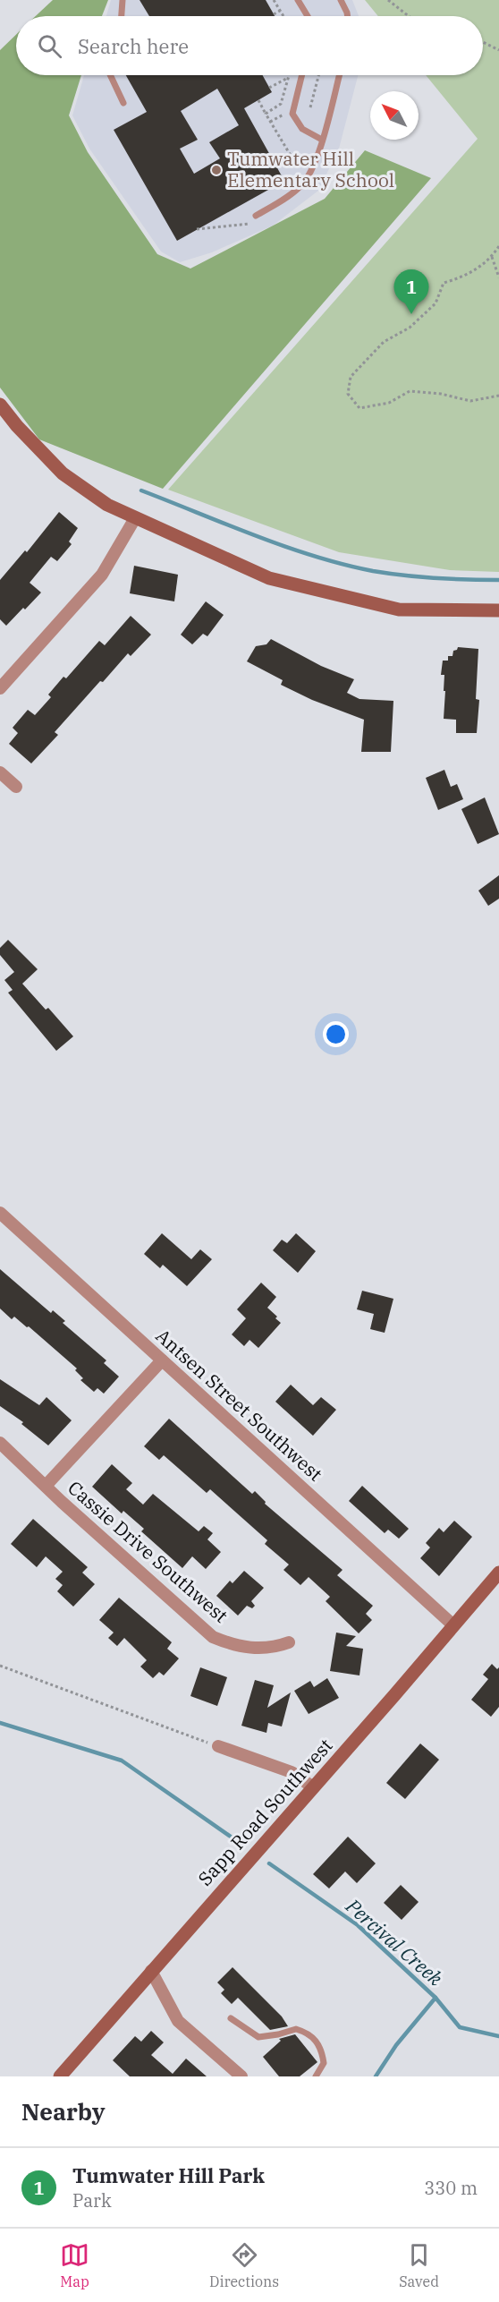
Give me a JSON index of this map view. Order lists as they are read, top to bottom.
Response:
{
  "streets": {
    "street": ["Antsen Street Southwest", "Cassie Drive Southwest", "Sapp Road Southwest"]
  },
  "crossings": [
    ["Antsen Street Southwest", "Sapp Road Southwest"]
  ],
  "water": ["Percival Creek"],
  "places": ["Tumwater Hill Elementary School"],
  "north": "top left",
  "page": {
    "search": "Search here",
    "pins": "1",
    "heading": "Nearby",
    "list": [
      {
        "mark": "1",
        "name": "Tumwater Hill Park",
        "note": "Park",
        "value": "330 m"
      }
    ],
    "nav": ["Map", "Directions", "Saved"]
  }
}
